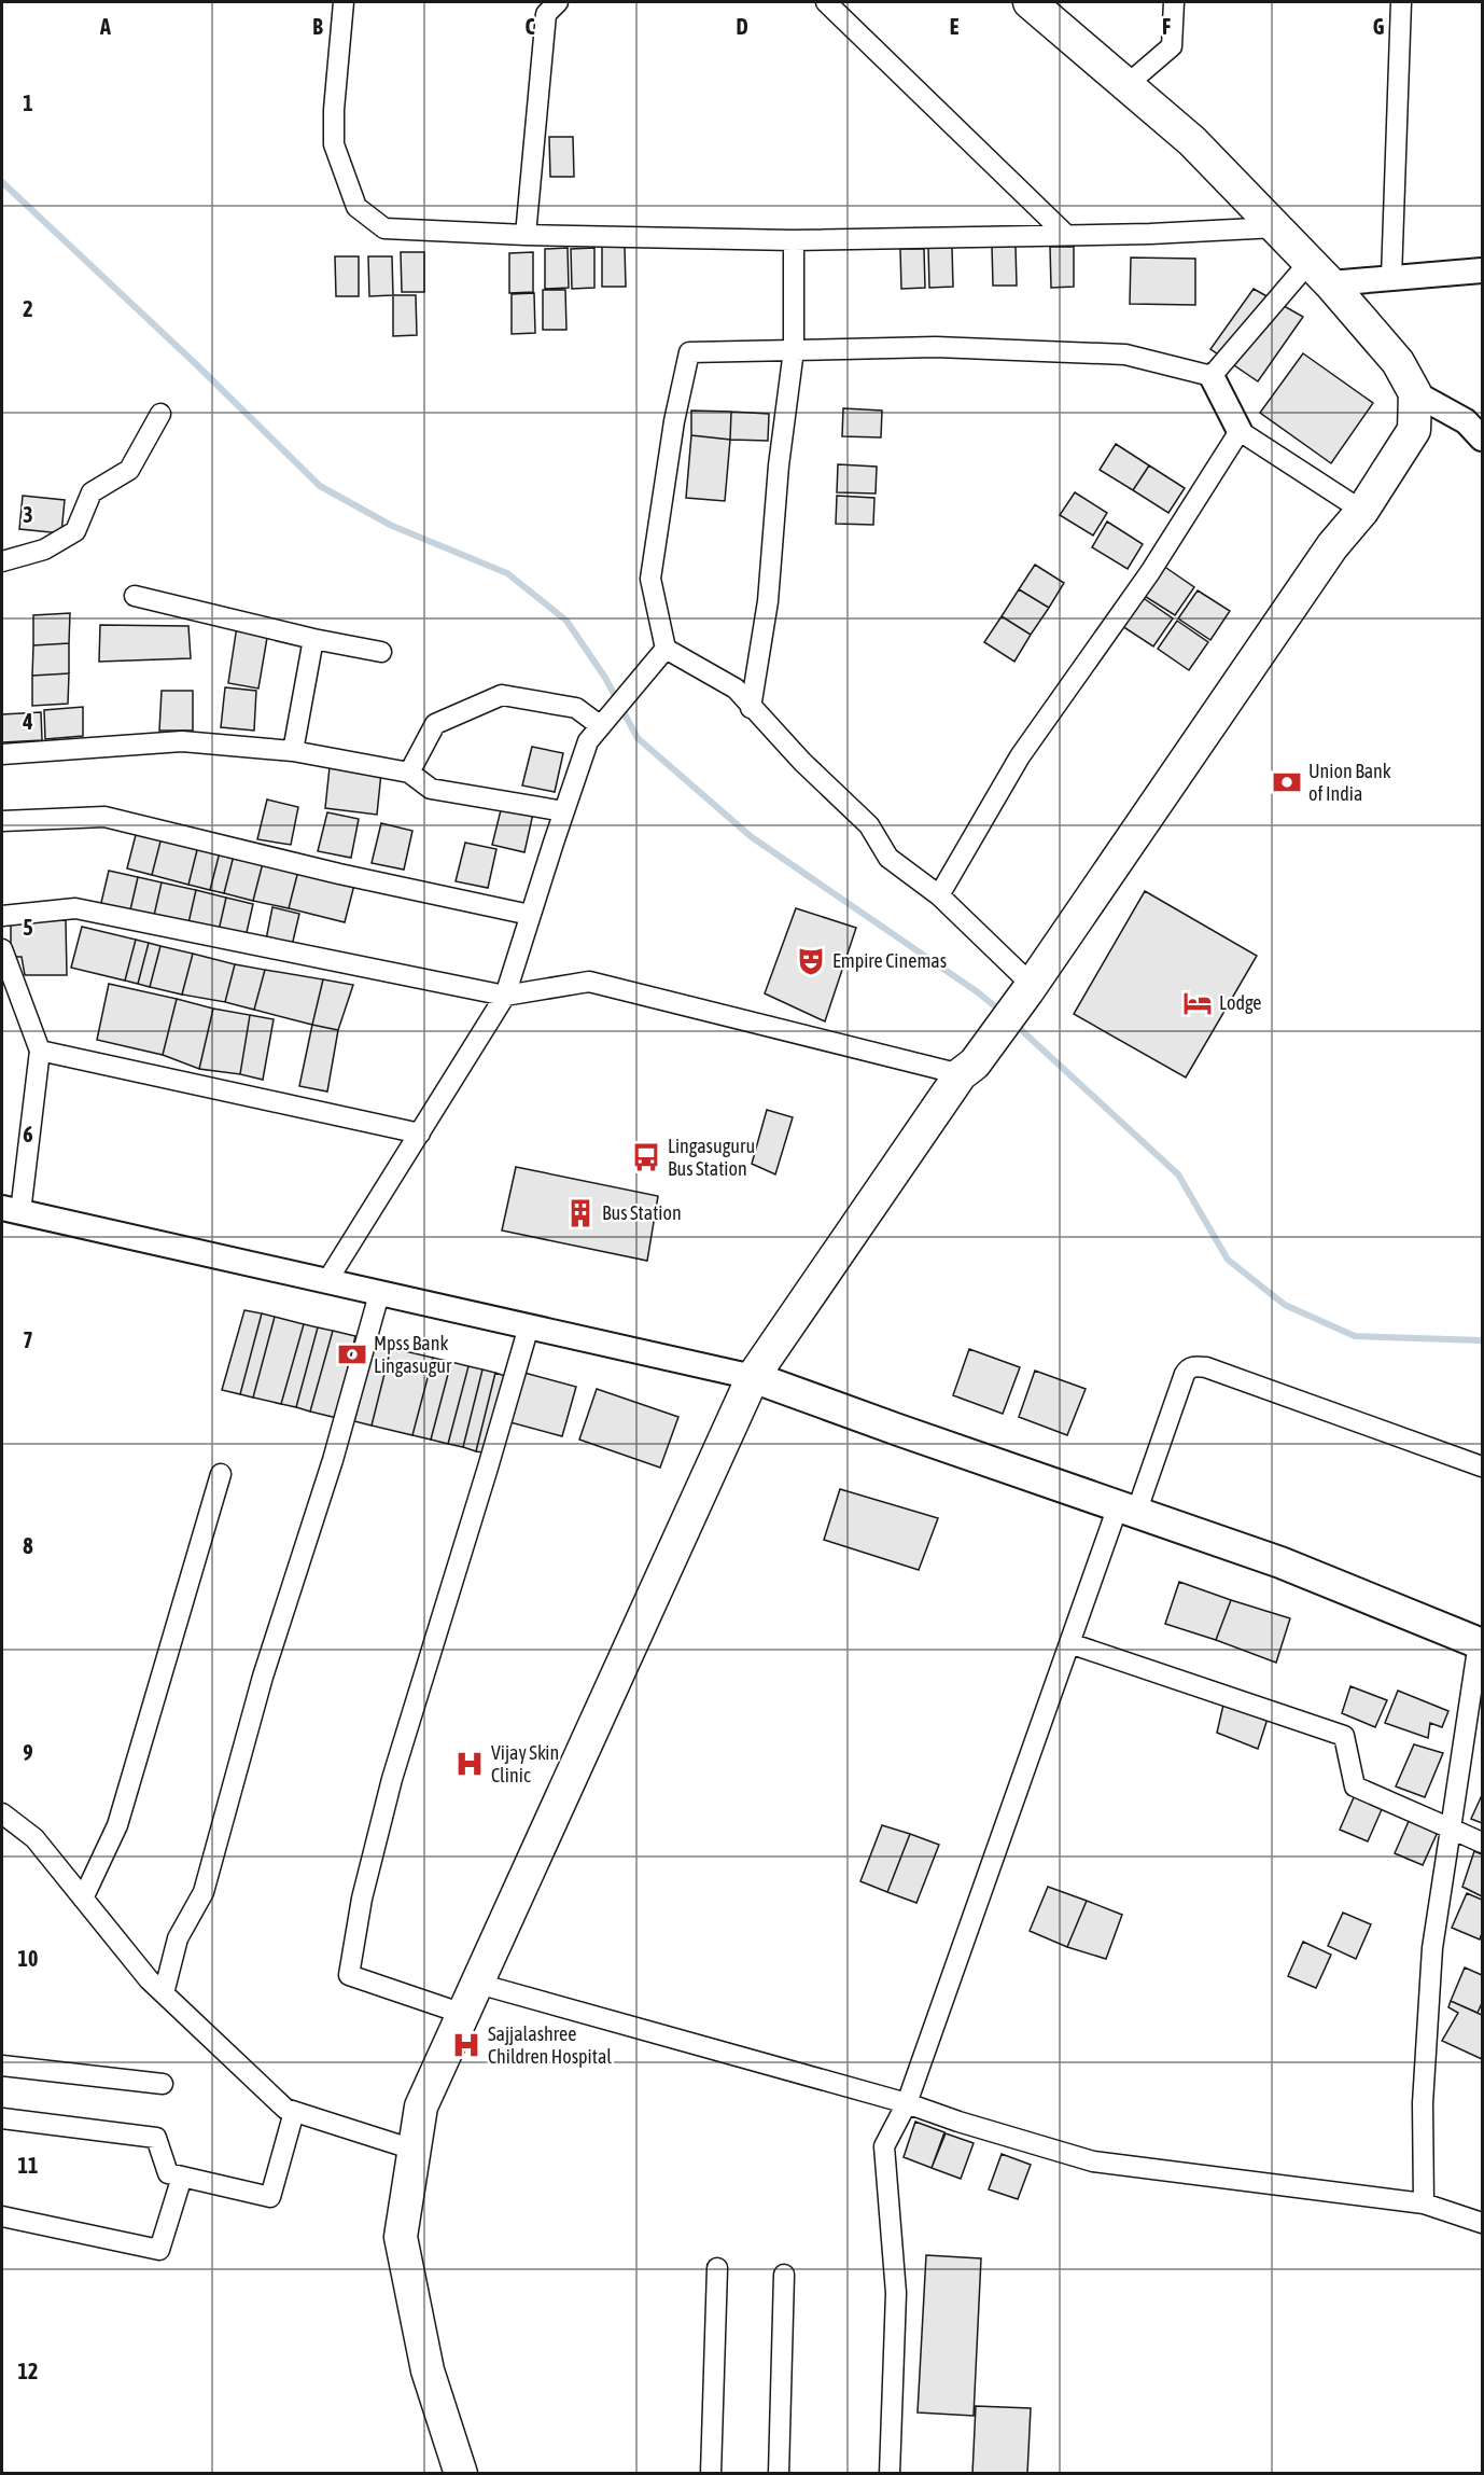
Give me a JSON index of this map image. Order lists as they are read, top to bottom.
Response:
{
  "places": {
    "bank": ["Union Bank of India", "Mpss Bank Lingasugur"],
    "theatre": ["Empire Cinemas"],
    "hotel": ["Lodge"],
    "bus stop": ["Lingasuguru Bus Station"],
    "building": ["Bus Station"],
    "hospital": ["Vijay Skin Clinic", "Sajjalashree Children Hospital"]
  },
  "grid": {
    "columns": [
      "A",
      "B",
      "C",
      "D",
      "E",
      "F",
      "G"
    ],
    "rows": [
      "1",
      "2",
      "3",
      "4",
      "5",
      "6",
      "7",
      "8",
      "9",
      "10",
      "11",
      "12"
    ]
  }
}
